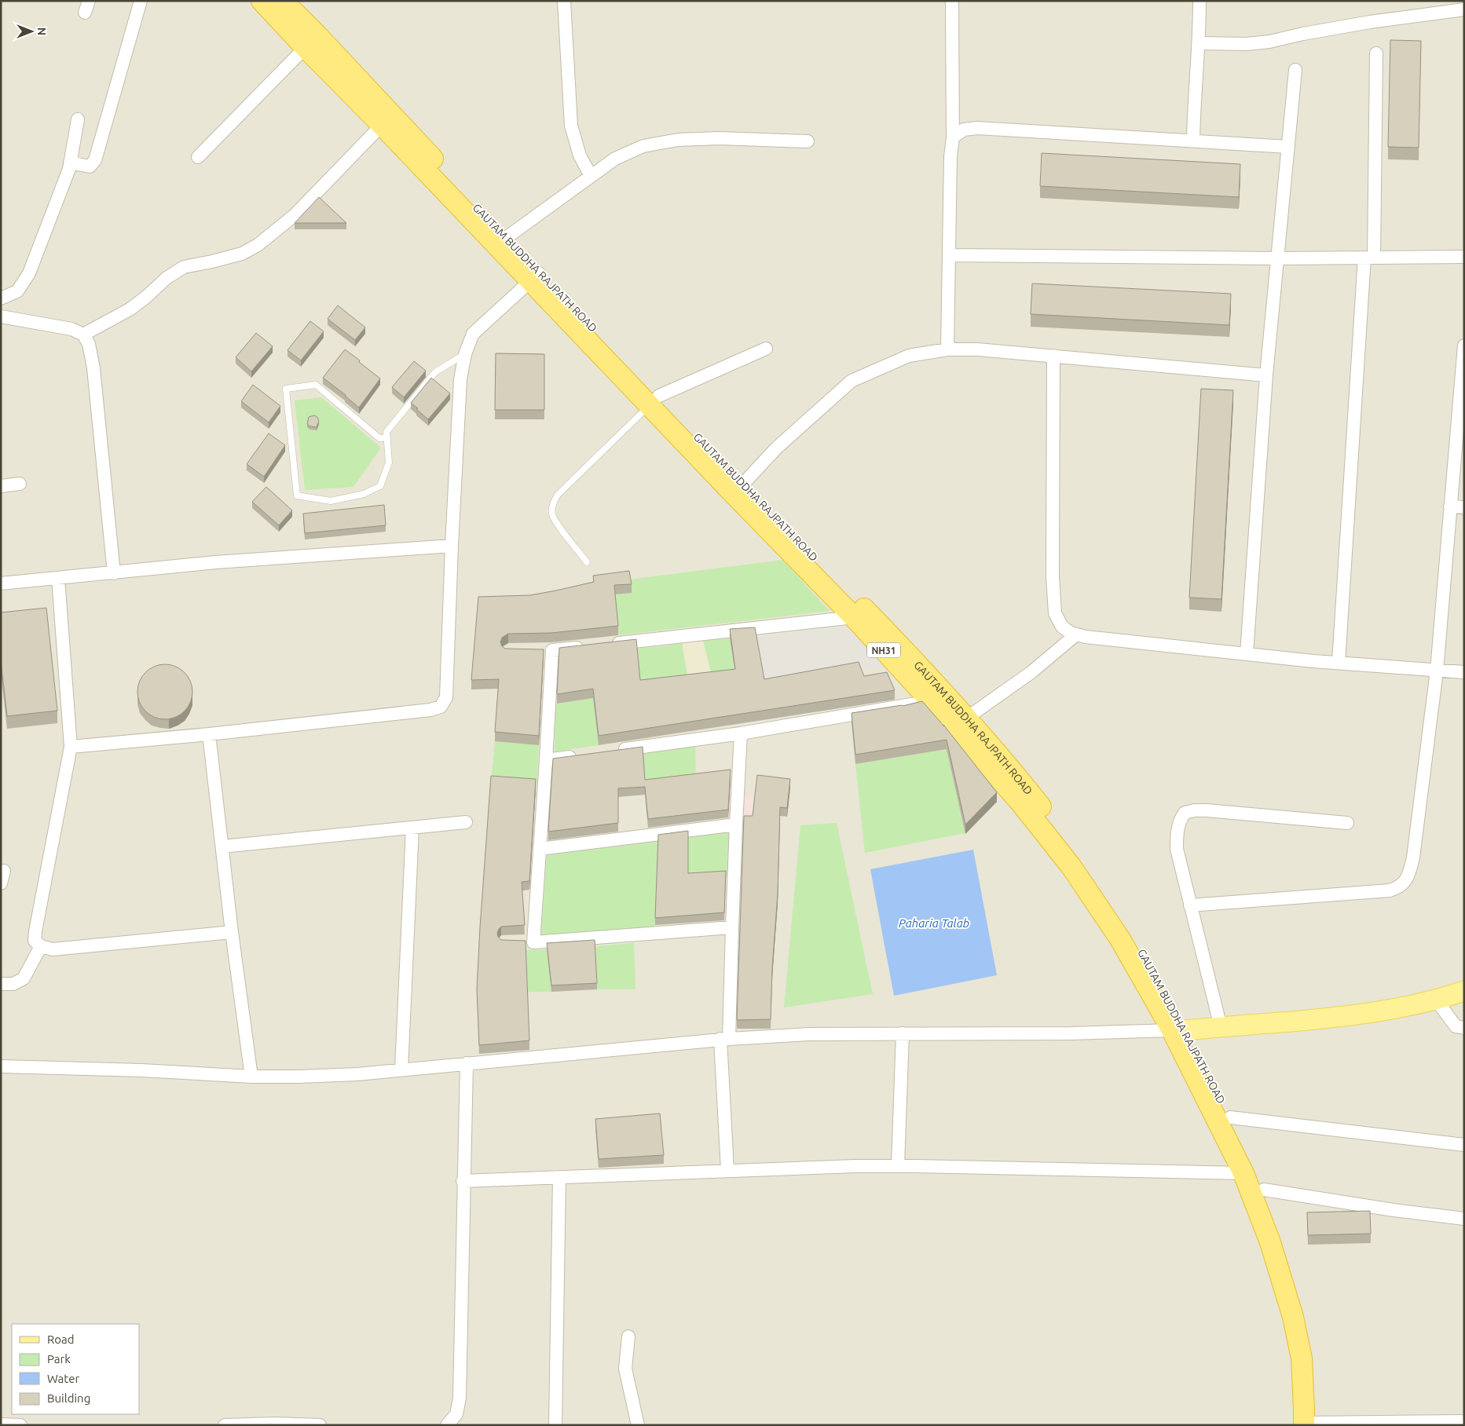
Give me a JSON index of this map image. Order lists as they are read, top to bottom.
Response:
{
  "streets": {
    "highway": ["GAUTAM BUDDHA RAJPATH ROAD", "NH31"]
  },
  "crossings": [
    ["GAUTAM BUDDHA RAJPATH ROAD", "NH31"]
  ],
  "water": ["Paharia Talab"],
  "legend": [
    "Road",
    "Park",
    "Water",
    "Building"
  ],
  "north": "right"
}
